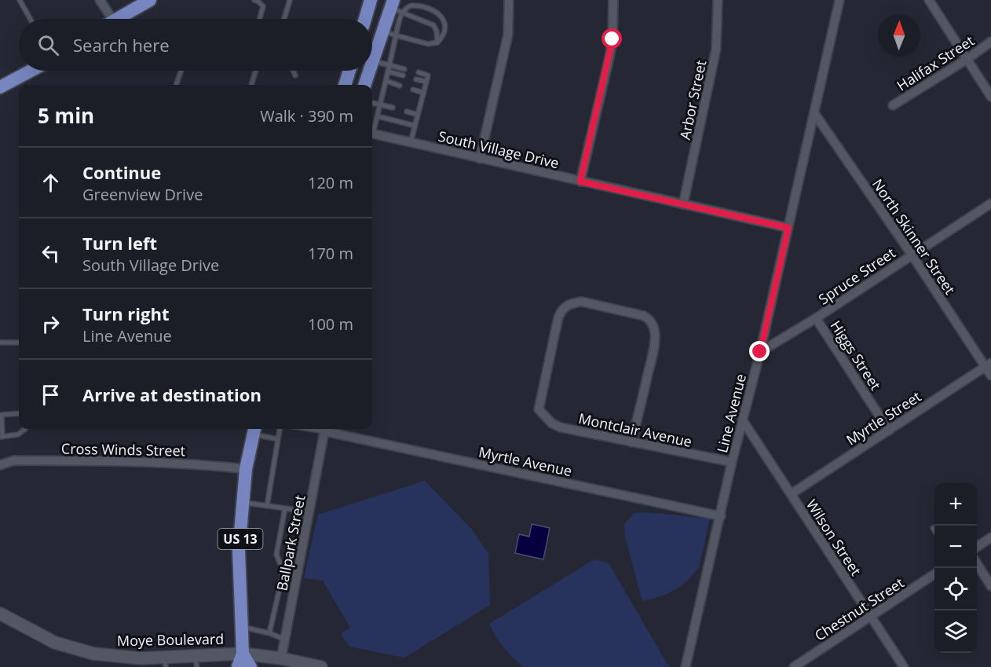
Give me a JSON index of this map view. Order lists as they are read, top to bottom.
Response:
{
  "streets": {
    "main road": ["US 13", "Moye Boulevard"],
    "street": [
      "Halifax Street",
      "Arbor Street",
      "South Village Drive",
      "North Skinner Street",
      "Spruce Street",
      "Higgs Street",
      "Line Avenue",
      "Myrtle Street",
      "Montclair Avenue",
      "Cross Winds Street",
      "Myrtle Avenue",
      "Wilson Street",
      "Ballpark Street",
      "Chestnut Street"
    ]
  },
  "crossings": [
    ["Arbor Street", "South Village Drive"],
    ["South Village Drive", "Line Avenue"],
    ["North Skinner Street", "Spruce Street"],
    ["North Skinner Street", "Line Avenue"],
    ["North Skinner Street", "Myrtle Street"],
    ["Spruce Street", "Higgs Street"],
    ["Spruce Street", "Line Avenue"],
    ["Higgs Street", "Myrtle Street"],
    ["Line Avenue", "Montclair Avenue"],
    ["Line Avenue", "Myrtle Avenue"],
    ["Line Avenue", "Wilson Street"],
    ["Myrtle Street", "Wilson Street"],
    ["Cross Winds Street", "US 13"],
    ["Myrtle Avenue", "Ballpark Street"],
    ["Wilson Street", "Chestnut Street"],
    ["US 13", "Moye Boulevard"],
    ["Ballpark Street", "Moye Boulevard"]
  ],
  "north": "top",
  "page": {
    "search": "Search here",
    "heading": ["5 min", "Walk · 390 m"],
    "list": [
      ["Continue", "Greenview Drive", "120 m"],
      ["Turn left", "South Village Drive", "170 m"],
      ["Turn right", "Line Avenue", "100 m"],
      "Arrive at destination"
    ],
    "map_buttons": ["+", "−"]
  }
}
